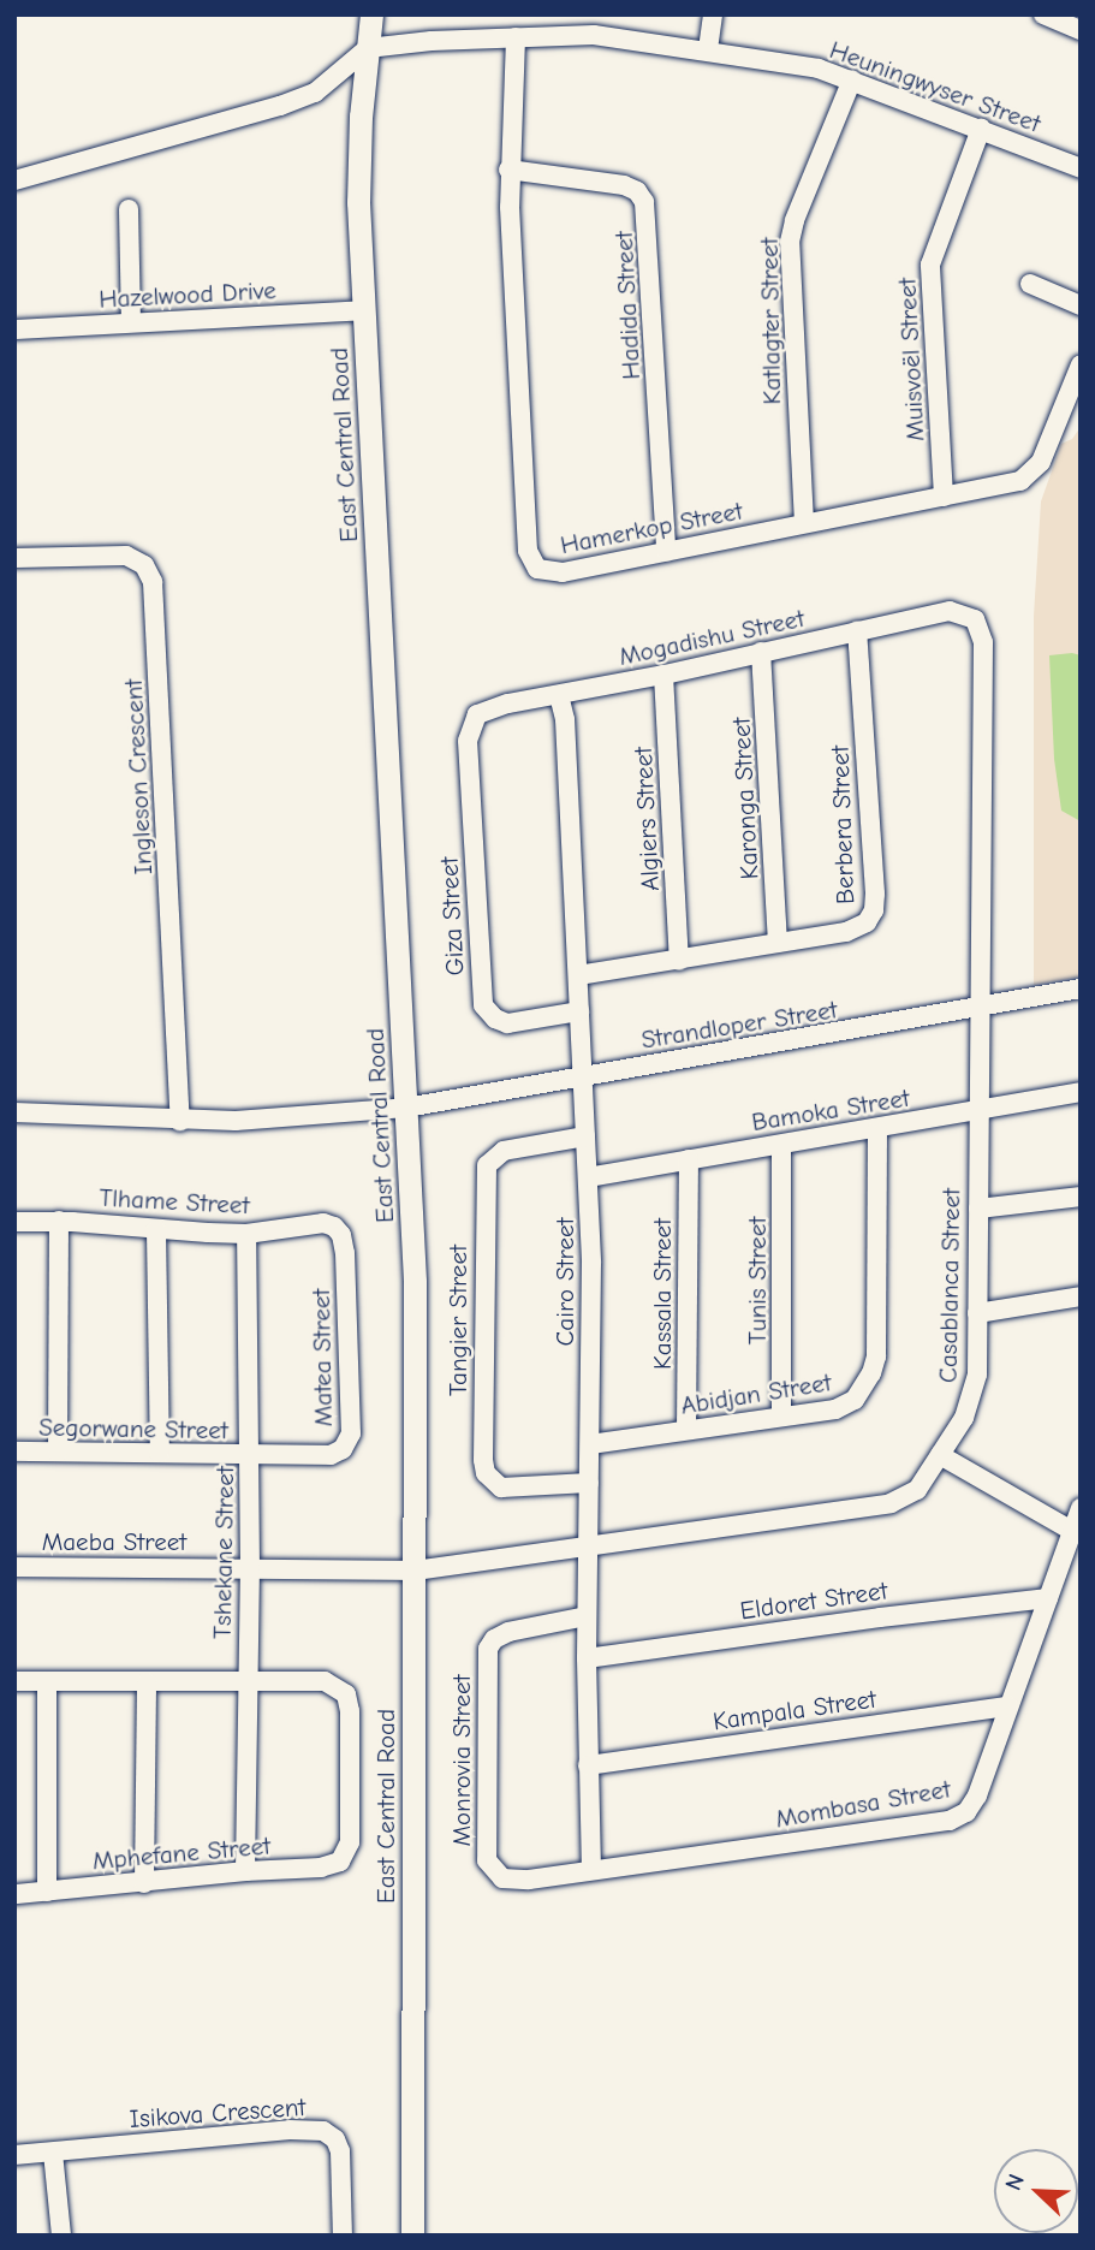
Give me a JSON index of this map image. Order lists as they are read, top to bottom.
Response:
{
  "streets": {
    "street": [
      "Heuningwyser Street",
      "Hazelwood Drive",
      "Hadida Street",
      "Katlagter Street",
      "Muisvoël Street",
      "East Central Road",
      "Hamerkop Street",
      "Mogadishu Street",
      "Ingleson Crescent",
      "Karonga Street",
      "Algiers Street",
      "Berbera Street",
      "Giza Street",
      "Strandloper Street",
      "Bamoka Street",
      "Tlhame Street",
      "Tunis Street",
      "Cairo Street",
      "Casablanca Street",
      "Kassala Street",
      "Tangier Street",
      "Matea Street",
      "Abidjan Street",
      "Segorwane Street",
      "Maeba Street",
      "Tshekane Street",
      "Eldoret Street",
      "Kampala Street",
      "Monrovia Street",
      "Mombasa Street",
      "Mphefane Street",
      "Isikova Crescent"
    ]
  },
  "crossings": [
    ["Heuningwyser Street", "Katlagter Street"],
    ["Heuningwyser Street", "Muisvoël Street"],
    ["Heuningwyser Street", "East Central Road"],
    ["Heuningwyser Street", "Hamerkop Street"],
    ["Hazelwood Drive", "East Central Road"],
    ["Hadida Street", "Hamerkop Street"],
    ["Katlagter Street", "Hamerkop Street"],
    ["Muisvoël Street", "Hamerkop Street"],
    ["East Central Road", "Strandloper Street"],
    ["East Central Road", "Casablanca Street"],
    ["East Central Road", "Maeba Street"],
    ["Mogadishu Street", "Karonga Street"],
    ["Mogadishu Street", "Algiers Street"],
    ["Mogadishu Street", "Berbera Street"],
    ["Mogadishu Street", "Giza Street"],
    ["Mogadishu Street", "Cairo Street"],
    ["Mogadishu Street", "Casablanca Street"],
    ["Karonga Street", "Berbera Street"],
    ["Algiers Street", "Berbera Street"],
    ["Berbera Street", "Cairo Street"],
    ["Giza Street", "Cairo Street"],
    ["Strandloper Street", "Cairo Street"],
    ["Strandloper Street", "Casablanca Street"],
    ["Bamoka Street", "Tunis Street"],
    ["Bamoka Street", "Cairo Street"],
    ["Bamoka Street", "Casablanca Street"],
    ["Bamoka Street", "Kassala Street"],
    ["Bamoka Street", "Abidjan Street"],
    ["Tlhame Street", "Matea Street"],
    ["Tlhame Street", "Tshekane Street"],
    ["Tunis Street", "Abidjan Street"],
    ["Cairo Street", "Casablanca Street"],
    ["Cairo Street", "Tangier Street"],
    ["Cairo Street", "Abidjan Street"],
    ["Cairo Street", "Eldoret Street"],
    ["Cairo Street", "Kampala Street"],
    ["Cairo Street", "Monrovia Street"],
    ["Cairo Street", "Mombasa Street"],
    ["Casablanca Street", "Maeba Street"],
    ["Kassala Street", "Abidjan Street"],
    ["Matea Street", "Segorwane Street"],
    ["Matea Street", "Tshekane Street"],
    ["Segorwane Street", "Tshekane Street"],
    ["Maeba Street", "Tshekane Street"],
    ["Tshekane Street", "Mphefane Street"],
    ["Eldoret Street", "Mombasa Street"],
    ["Kampala Street", "Mombasa Street"],
    ["Monrovia Street", "Mombasa Street"]
  ],
  "north": "top left"
}
